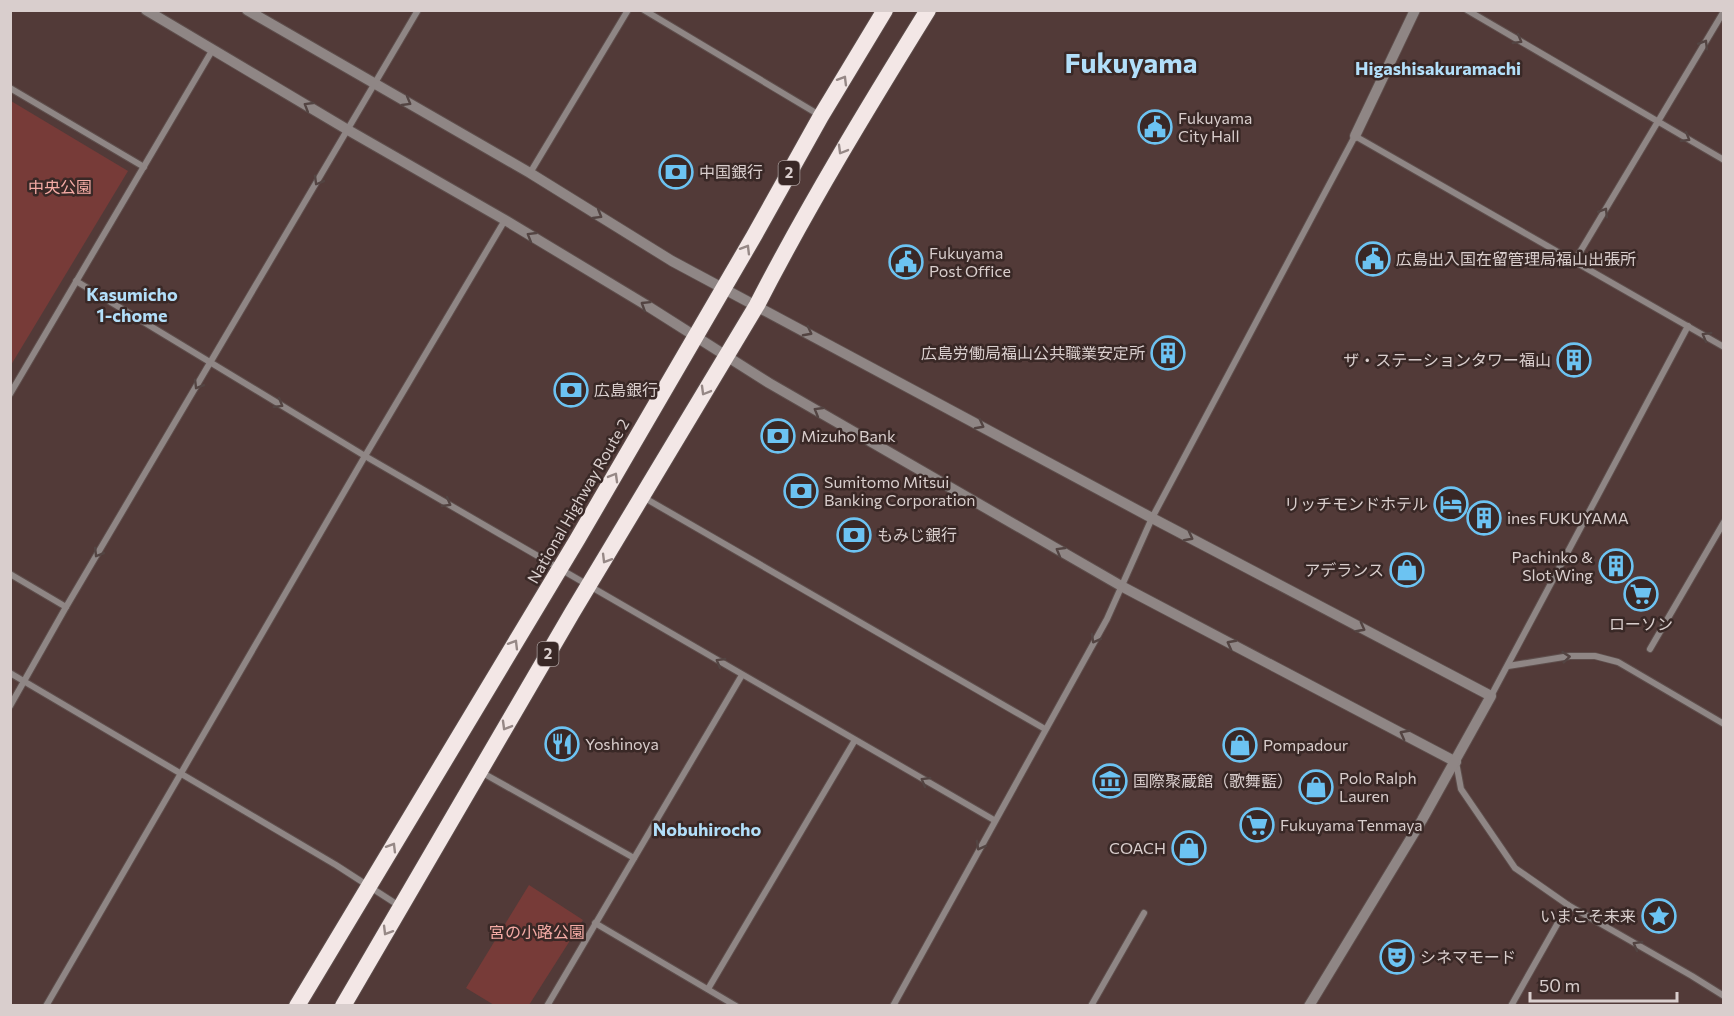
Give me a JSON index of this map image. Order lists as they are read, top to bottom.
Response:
{
  "streets": {
    "highway": ["2", "National Highway Route 2"]
  },
  "districts": [
    "Fukuyama",
    "Higashisakuramachi",
    "Kasumicho 1-chome",
    "Nobuhirocho"
  ],
  "parks": ["中央公園", "宮の小路公園"],
  "places": {
    "public building": ["Fukuyama City Hall", "広島出入国在留管理局福山出張所", "Fukuyama Post Office"],
    "bank": [
      "中国銀行",
      "広島銀行",
      "Mizuho Bank",
      "Sumitomo Mitsui Banking Corporation",
      "もみじ銀行"
    ],
    "building": [
      "広島労働局福山公共職業安定所",
      "ザ・ステーションタワー福山",
      "ines FUKUYAMA",
      "Pachinko & Slot Wing"
    ],
    "hotel": ["リッチモンドホテル"],
    "shop": [
      "アデランス",
      "Pompadour",
      "Polo Ralph Lauren",
      "COACH"
    ],
    "supermarket": ["ローソン", "Fukuyama Tenmaya"],
    "restaurant": ["Yoshinoya"],
    "museum": ["国際聚蔵館（歌舞藍）"],
    "place": ["いまこそ未来"],
    "theatre": ["シネマモード"]
  },
  "scale_bar": "50 m"
}
